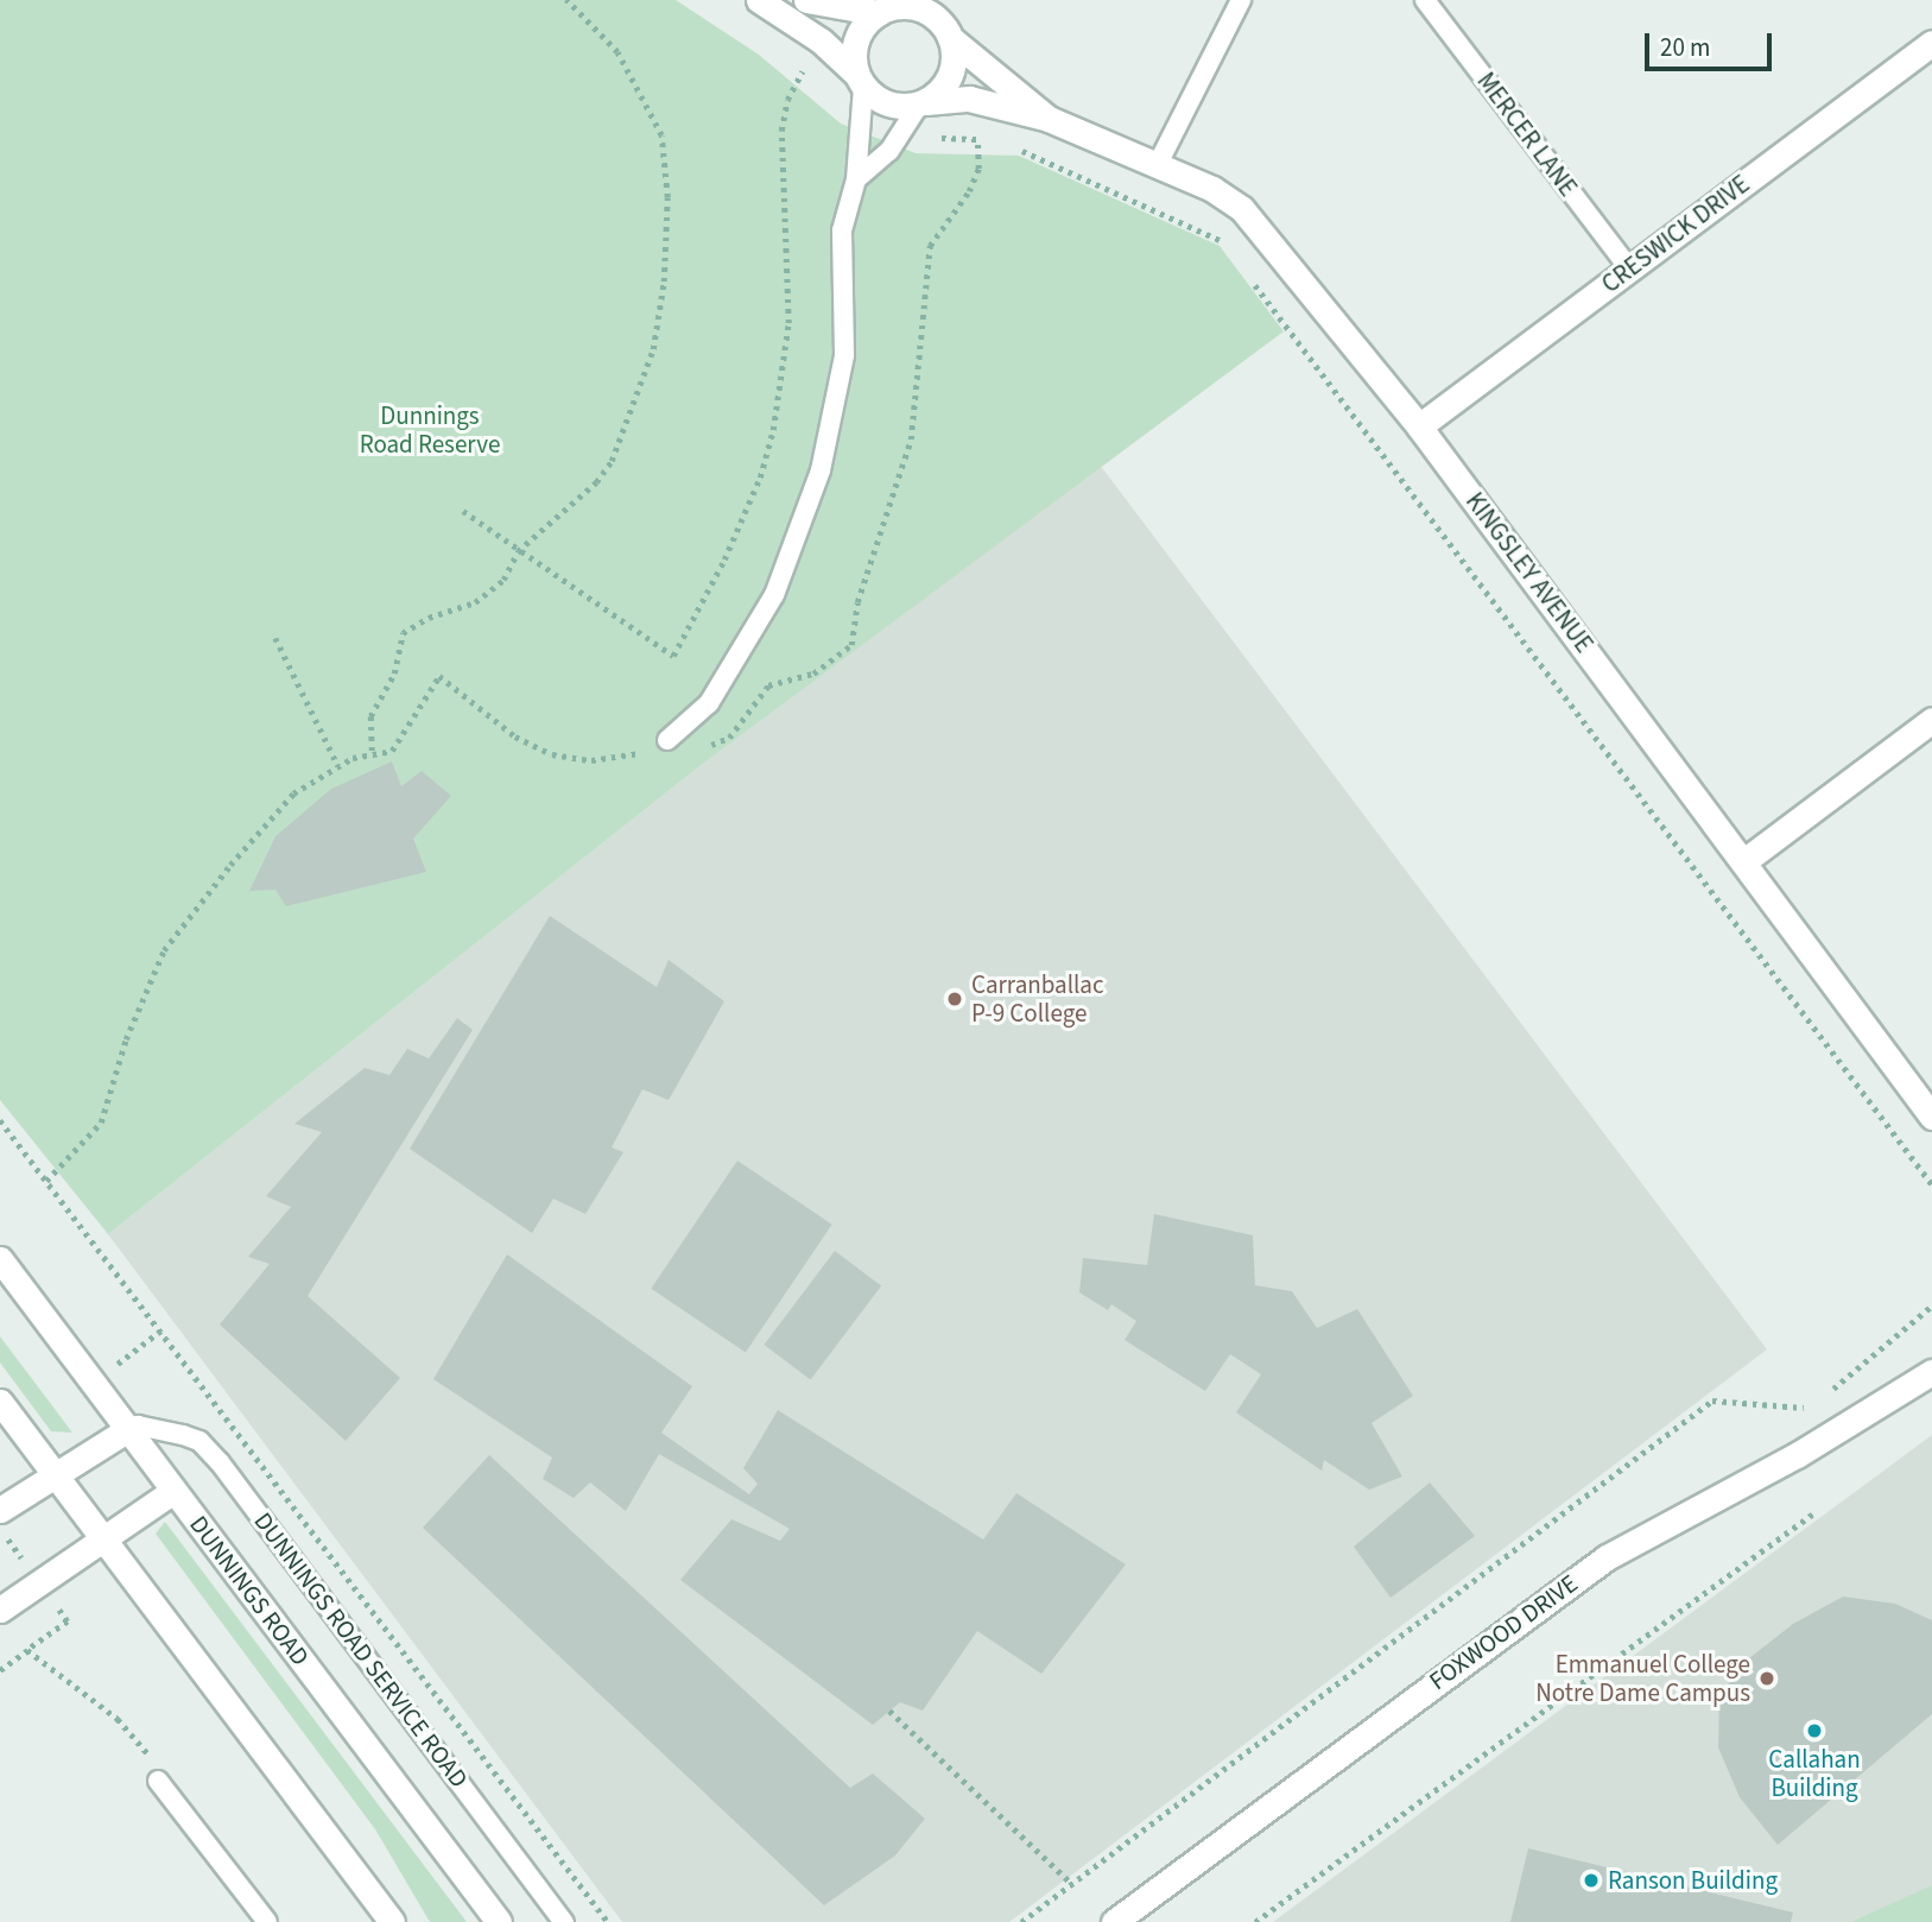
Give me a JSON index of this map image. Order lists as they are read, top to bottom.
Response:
{
  "streets": {
    "street": [
      "CRESWICK DRIVE",
      "KINGSLEY AVENUE",
      "DUNNINGS ROAD",
      "FOXWOOD DRIVE"
    ],
    "lane": ["MERCER LANE", "DUNNINGS ROAD SERVICE ROAD"]
  },
  "crossings": [
    ["MERCER LANE", "CRESWICK DRIVE"],
    ["CRESWICK DRIVE", "KINGSLEY AVENUE"],
    ["DUNNINGS ROAD", "DUNNINGS ROAD SERVICE ROAD"]
  ],
  "parks": ["Dunnings Road Reserve"],
  "places": [
    "Carranballac P-9 College",
    "Emmanuel College Notre Dame Campus",
    "Callahan Building",
    "Ranson Building"
  ],
  "scale_bar": "20 m"
}
